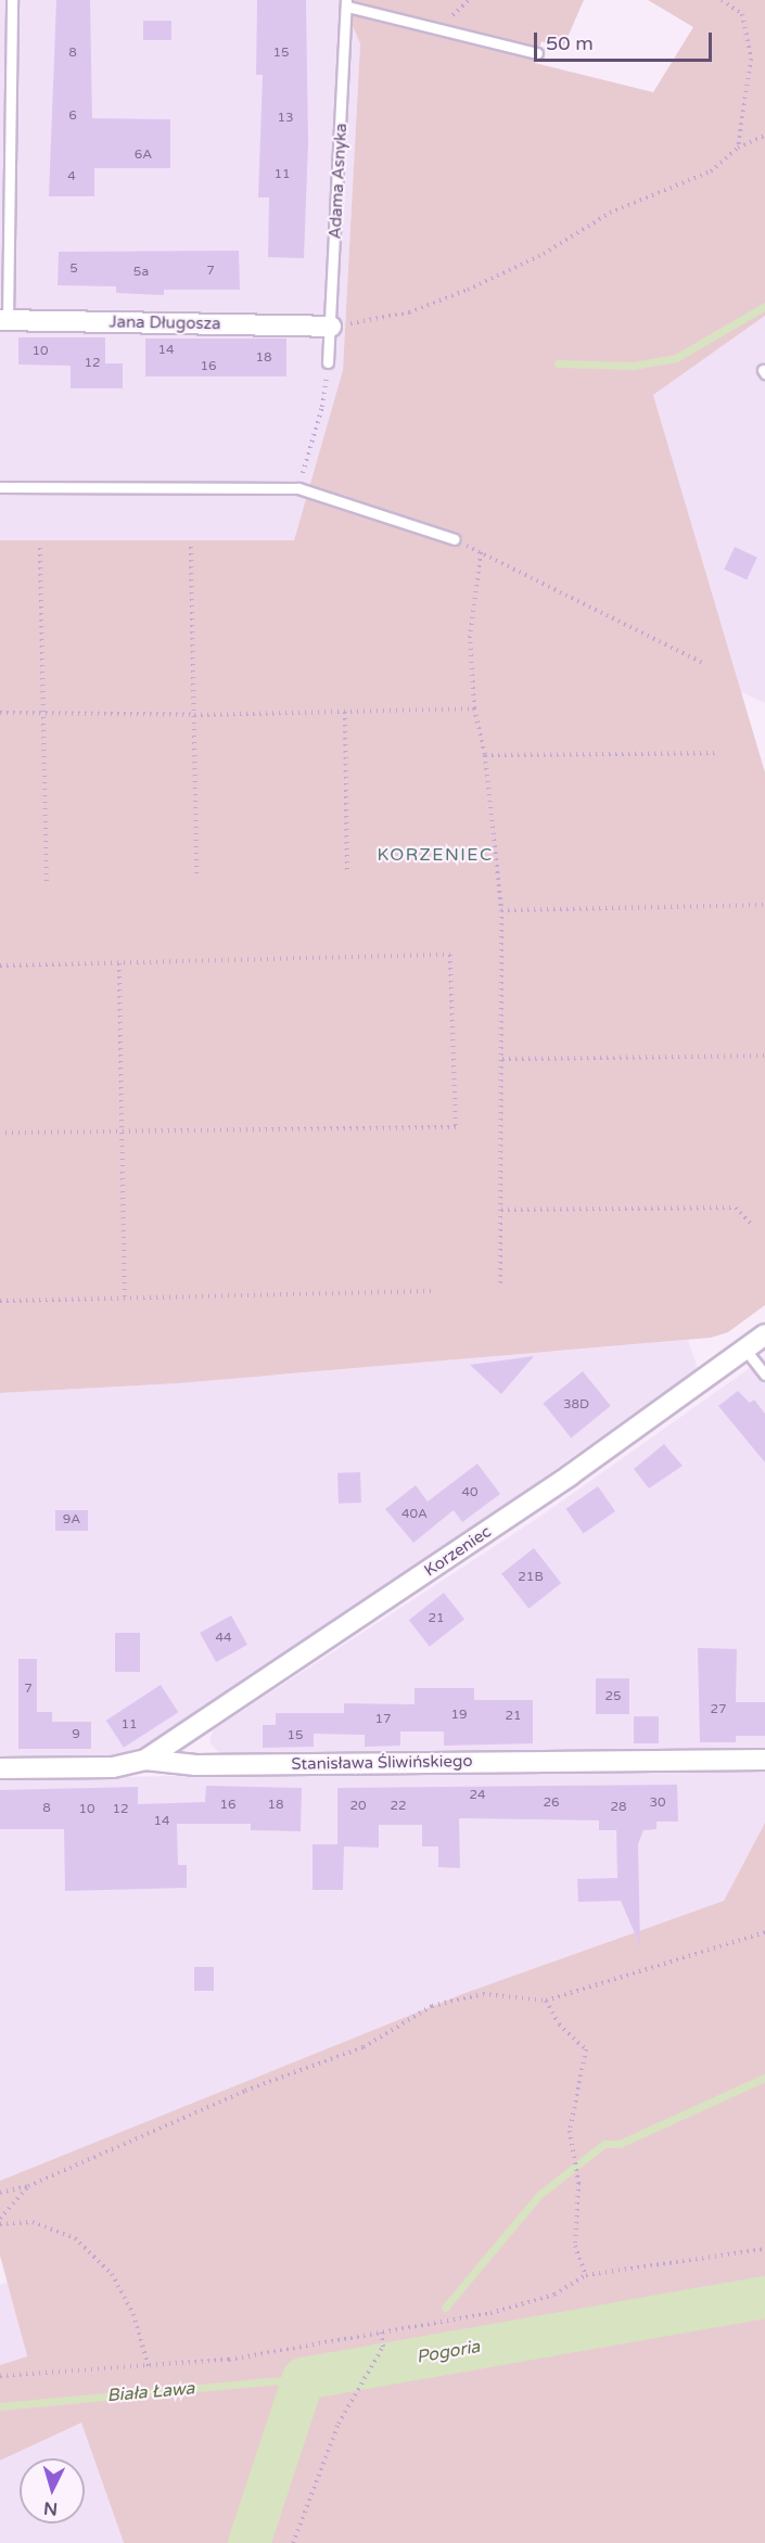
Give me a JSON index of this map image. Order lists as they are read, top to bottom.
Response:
{
  "streets": {
    "street": ["Jana Długosza", "Korzeniec", "Stanisława Śliwińskiego"],
    "lane": ["Adama Asnyka"]
  },
  "crossings": [
    ["Adama Asnyka", "Jana Długosza"],
    ["Korzeniec", "Stanisława Śliwińskiego"]
  ],
  "districts": ["KORZENIEC"],
  "water": ["Pogoria", "Biała Ława"],
  "house_numbers": [
    "8",
    "15",
    "6",
    "13",
    "6A",
    "11",
    "4",
    "5",
    "7",
    "5a",
    "14",
    "10",
    "18",
    "12",
    "16",
    "38D",
    "40",
    "40A",
    "9A",
    "21B",
    "21",
    "44",
    "7",
    "25",
    "27",
    "19",
    "21",
    "17",
    "11",
    "9",
    "15",
    "24",
    "26",
    "30",
    "16",
    "18",
    "20",
    "22",
    "28",
    "8",
    "10",
    "12",
    "14"
  ],
  "scale_bar": "50 m",
  "north": "bottom"
}
